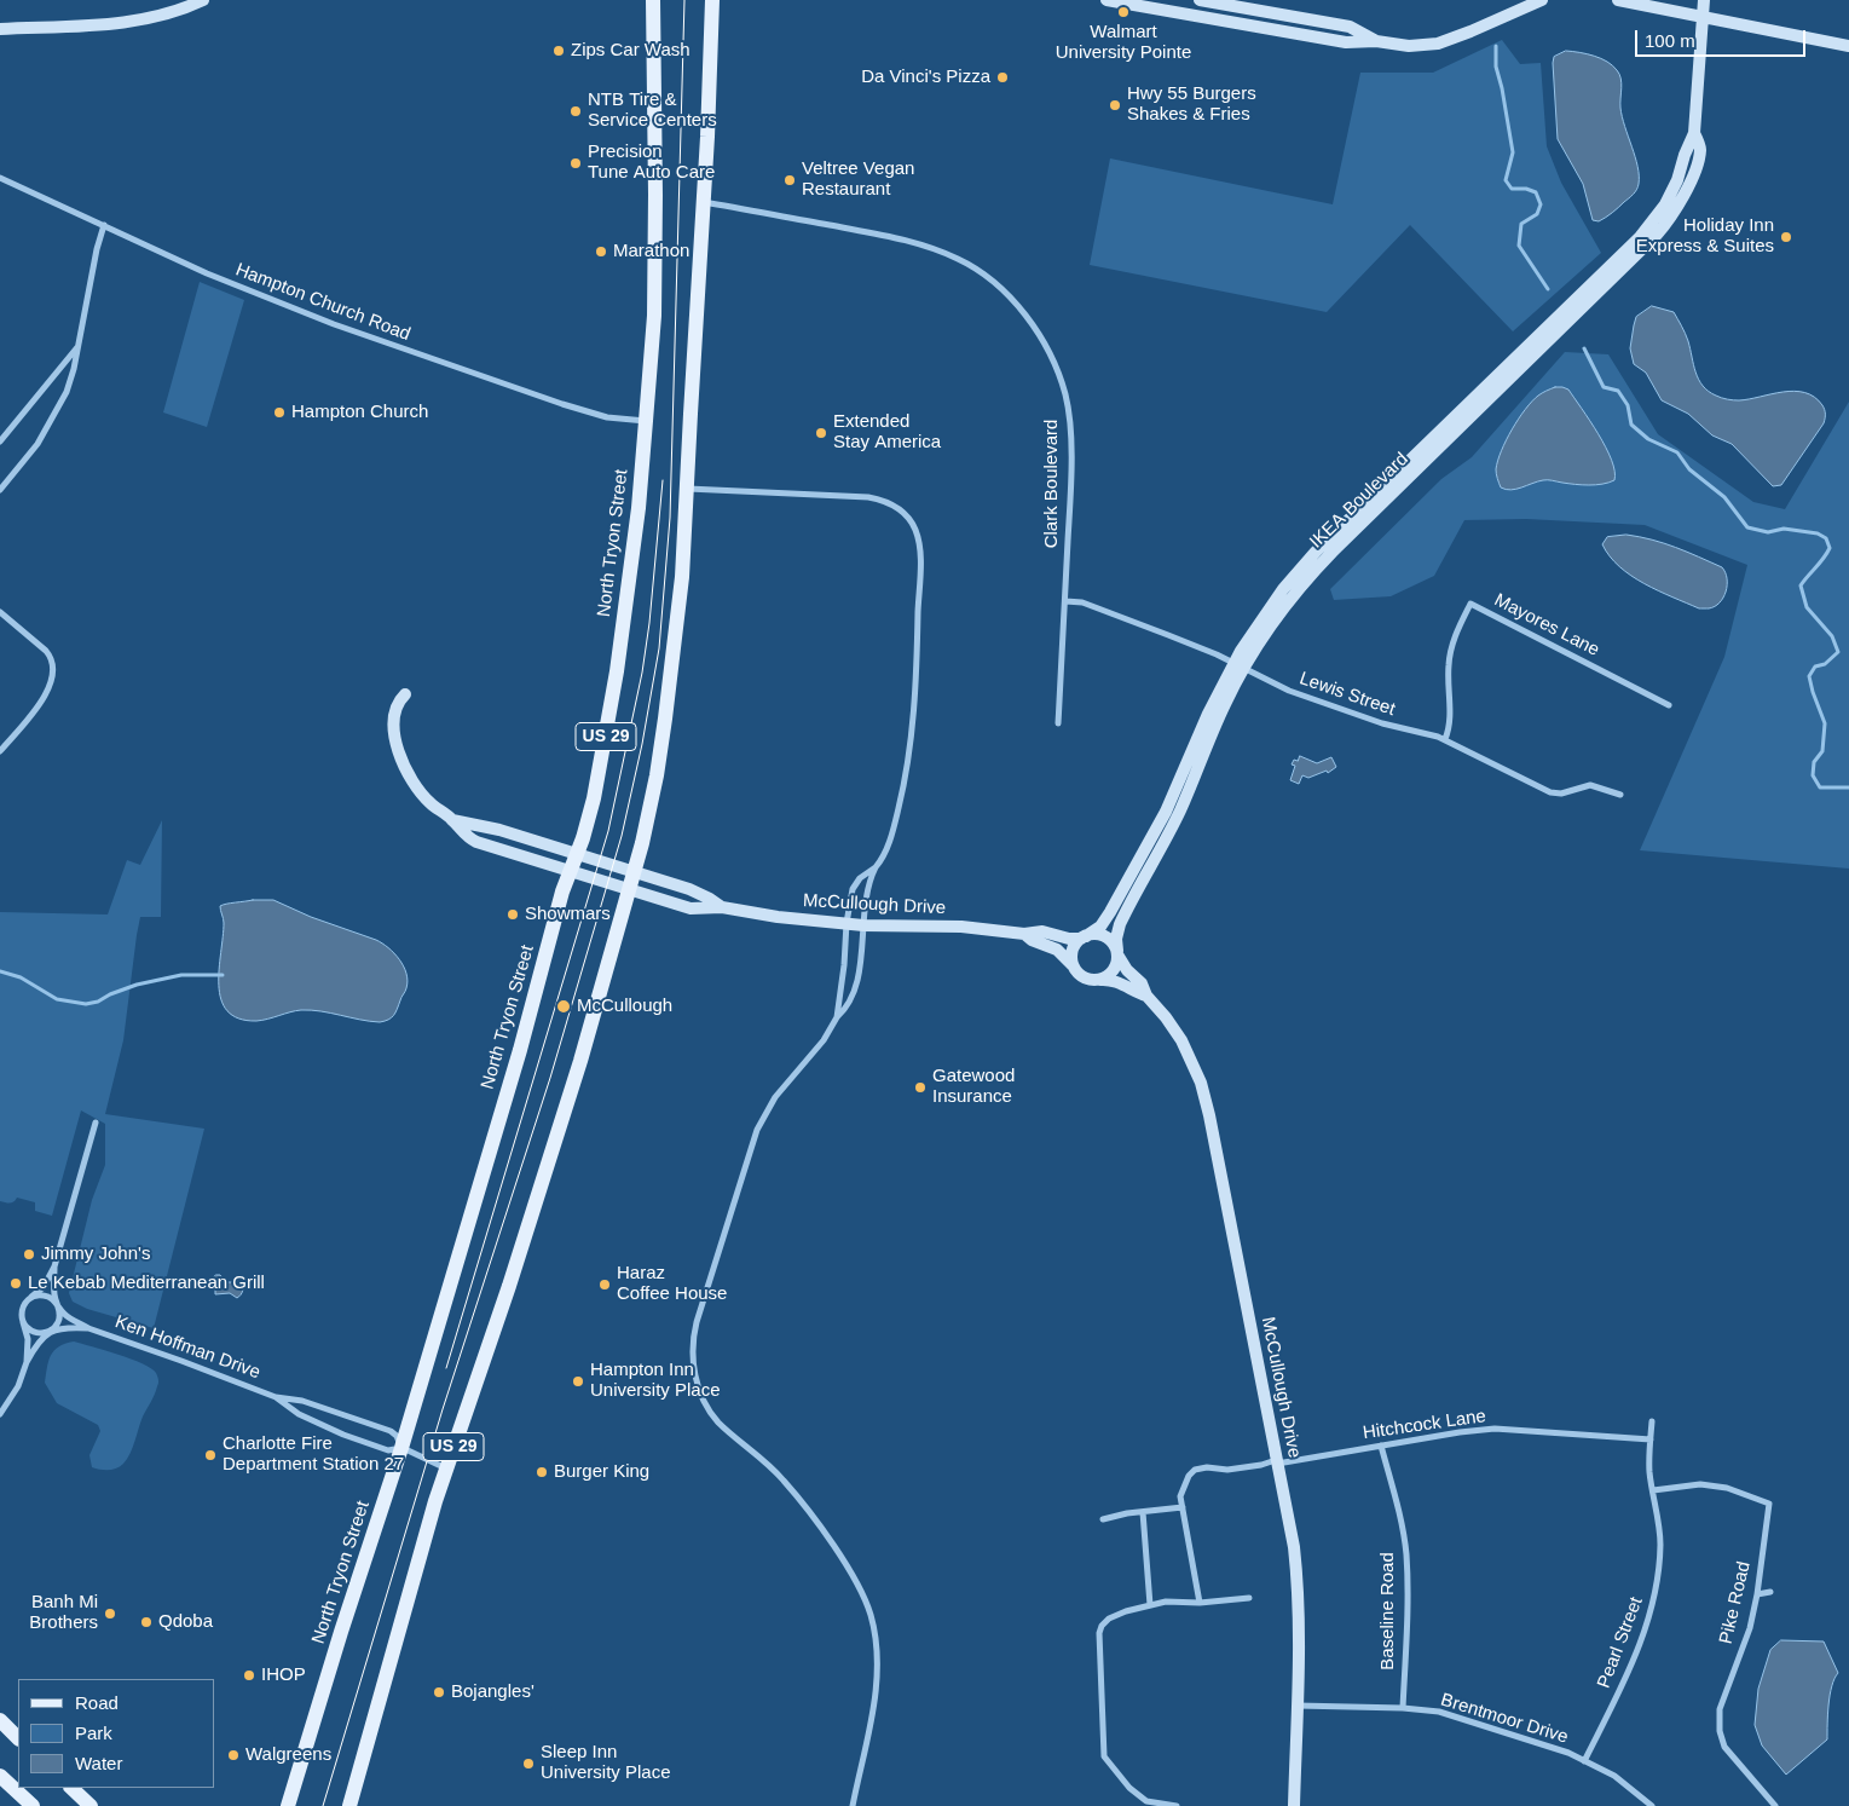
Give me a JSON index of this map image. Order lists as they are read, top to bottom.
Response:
{
  "streets": {
    "main road": ["North Tryon Street", "US 29"],
    "street": [
      "Hampton Church Road",
      "Clark Boulevard",
      "IKEA Boulevard",
      "Mayores Lane",
      "Lewis Street",
      "McCullough Drive",
      "Ken Hoffman Drive",
      "Hitchcock Lane",
      "Pike Road",
      "Baseline Road",
      "Pearl Street",
      "Brentmoor Drive"
    ]
  },
  "crossings": [
    ["Hampton Church Road", "North Tryon Street"],
    ["Clark Boulevard", "Lewis Street"],
    ["Clark Boulevard", "US 29"],
    ["IKEA Boulevard", "Lewis Street"],
    ["IKEA Boulevard", "McCullough Drive"],
    ["North Tryon Street", "McCullough Drive"],
    ["North Tryon Street", "Ken Hoffman Drive"],
    ["Mayores Lane", "Lewis Street"],
    ["US 29", "McCullough Drive"],
    ["US 29", "Ken Hoffman Drive"],
    ["McCullough Drive", "Hitchcock Lane"],
    ["McCullough Drive", "Brentmoor Drive"],
    ["Hitchcock Lane", "Baseline Road"],
    ["Hitchcock Lane", "Pearl Street"],
    ["Pike Road", "Pearl Street"],
    ["Baseline Road", "Brentmoor Drive"],
    ["Pearl Street", "Brentmoor Drive"]
  ],
  "places": [
    "Walmart University Pointe",
    "Zips Car Wash",
    "Da Vinci's Pizza",
    "Hwy 55 Burgers Shakes & Fries",
    "NTB Tire & Service Centers",
    "Precision Tune Auto Care",
    "Veltree Vegan Restaurant",
    "Holiday Inn Express & Suites",
    "Marathon",
    "Hampton Church",
    "Extended Stay America",
    "Showmars",
    "McCullough",
    "Gatewood Insurance",
    "Jimmy John's",
    "Le Kebab Mediterranean Grill",
    "Haraz Coffee House",
    "Hampton Inn University Place",
    "Charlotte Fire Department Station 27",
    "Burger King",
    "Banh Mi Brothers",
    "Qdoba",
    "IHOP",
    "Bojangles'",
    "Walgreens",
    "Sleep Inn University Place"
  ],
  "legend": ["Road", "Park", "Water"],
  "scale_bar": "100 m"
}
